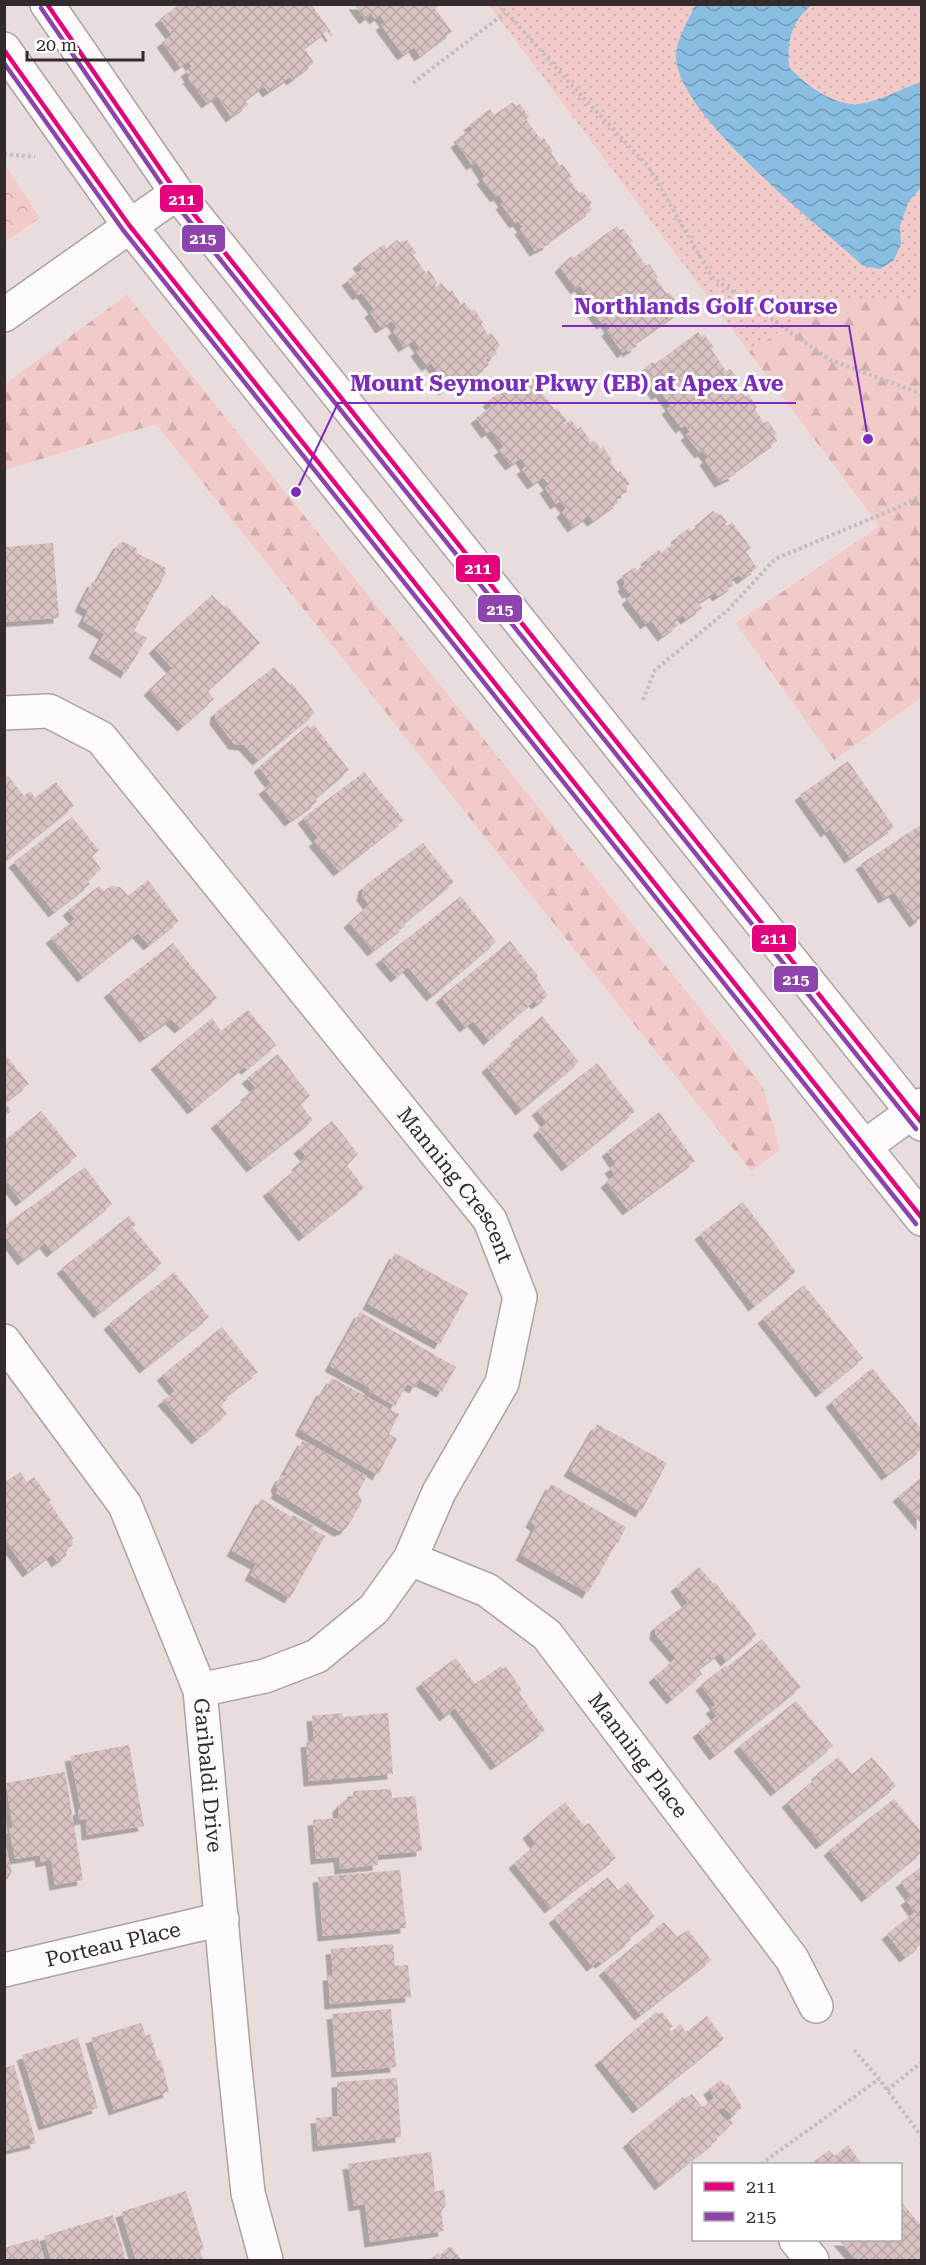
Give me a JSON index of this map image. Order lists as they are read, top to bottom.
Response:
{
  "streets": {
    "street": [
      "Manning Crescent",
      "Manning Place",
      "Garibaldi Drive",
      "Porteau Place"
    ]
  },
  "crossings": [
    ["Manning Crescent", "Manning Place"],
    ["Manning Crescent", "Garibaldi Drive"],
    ["Garibaldi Drive", "Porteau Place"]
  ],
  "places": ["Northlands Golf Course", "Mount Seymour Pkwy (EB) at Apex Ave"],
  "lines": ["transit line 211", "transit line 215"],
  "legend": ["211", "215"],
  "scale_bar": "20 m"
}
